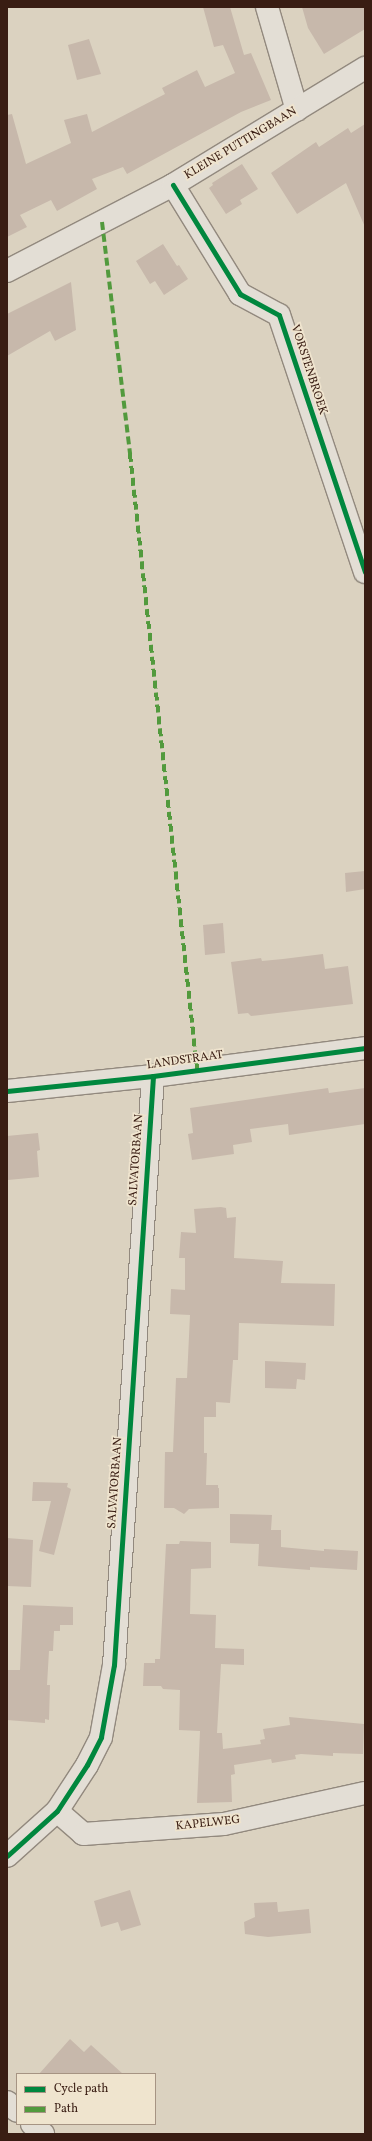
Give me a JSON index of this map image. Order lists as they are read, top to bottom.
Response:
{
  "streets": {
    "street": [
      "KLEINE PUTTINGBAAN",
      "VORSTENBROEK",
      "LANDSTRAAT",
      "SALVATORBAAN",
      "KAPELWEG"
    ]
  },
  "crossings": [
    ["KLEINE PUTTINGBAAN", "VORSTENBROEK"],
    ["LANDSTRAAT", "SALVATORBAAN"],
    ["SALVATORBAAN", "KAPELWEG"]
  ],
  "legend": ["Cycle path", "Path"]
}
